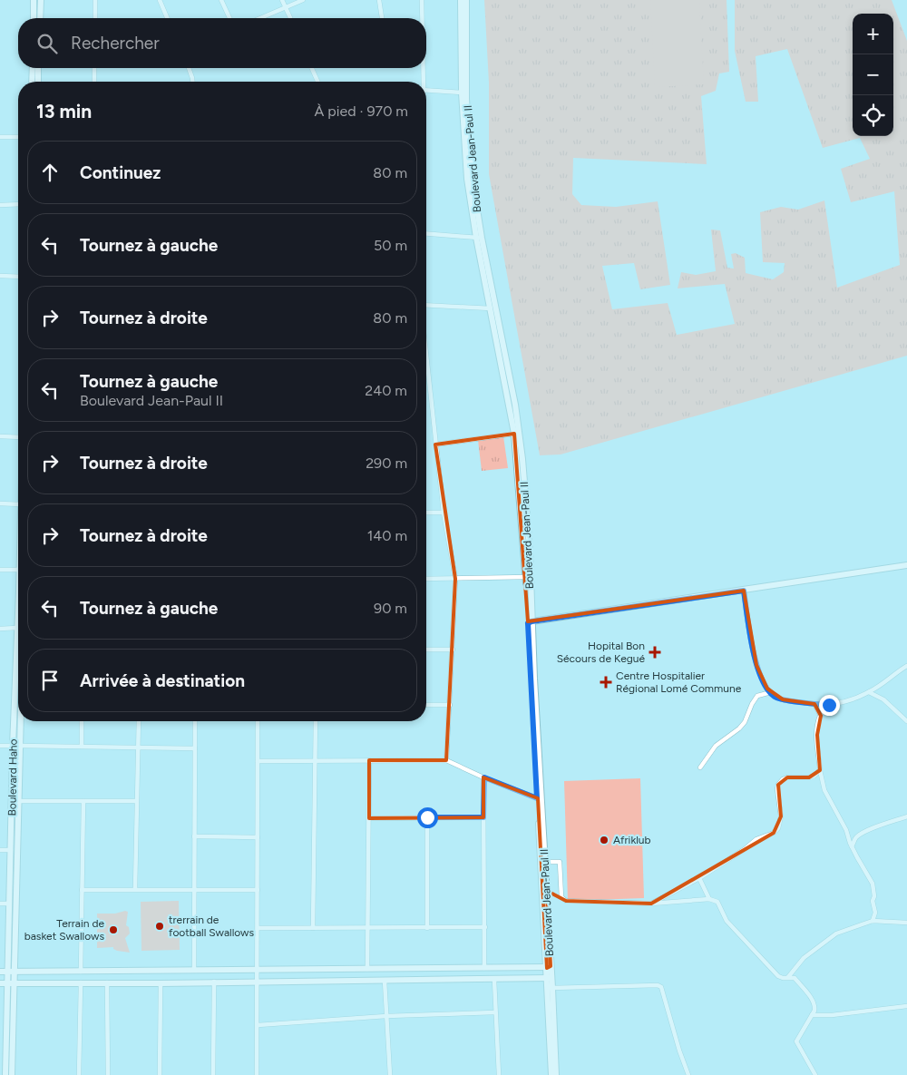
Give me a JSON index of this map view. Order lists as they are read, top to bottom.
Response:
{
  "streets": {
    "main road": ["Boulevard Jean-Paul II", "Boulevard Haho"]
  },
  "places": {
    "health": ["Hopital Bon Sécours de Kegué", "Centre Hospitalier Régional Lomé Commune"],
    "other": ["Afriklub", "trerrain de football Swallows", "Terrain de basket Swallows"]
  },
  "page": {
    "map_buttons": ["+", "−"],
    "search": "Rechercher",
    "heading": ["13 min", "À pied · 970 m"],
    "list": [
      ["Continuez", "80 m"],
      ["Tournez à gauche", "50 m"],
      ["Tournez à droite", "80 m"],
      ["Tournez à gauche", "Boulevard Jean-Paul II", "240 m"],
      ["Tournez à droite", "290 m"],
      ["Tournez à droite", "140 m"],
      ["Tournez à gauche", "90 m"],
      "Arrivée à destination"
    ]
  }
}
